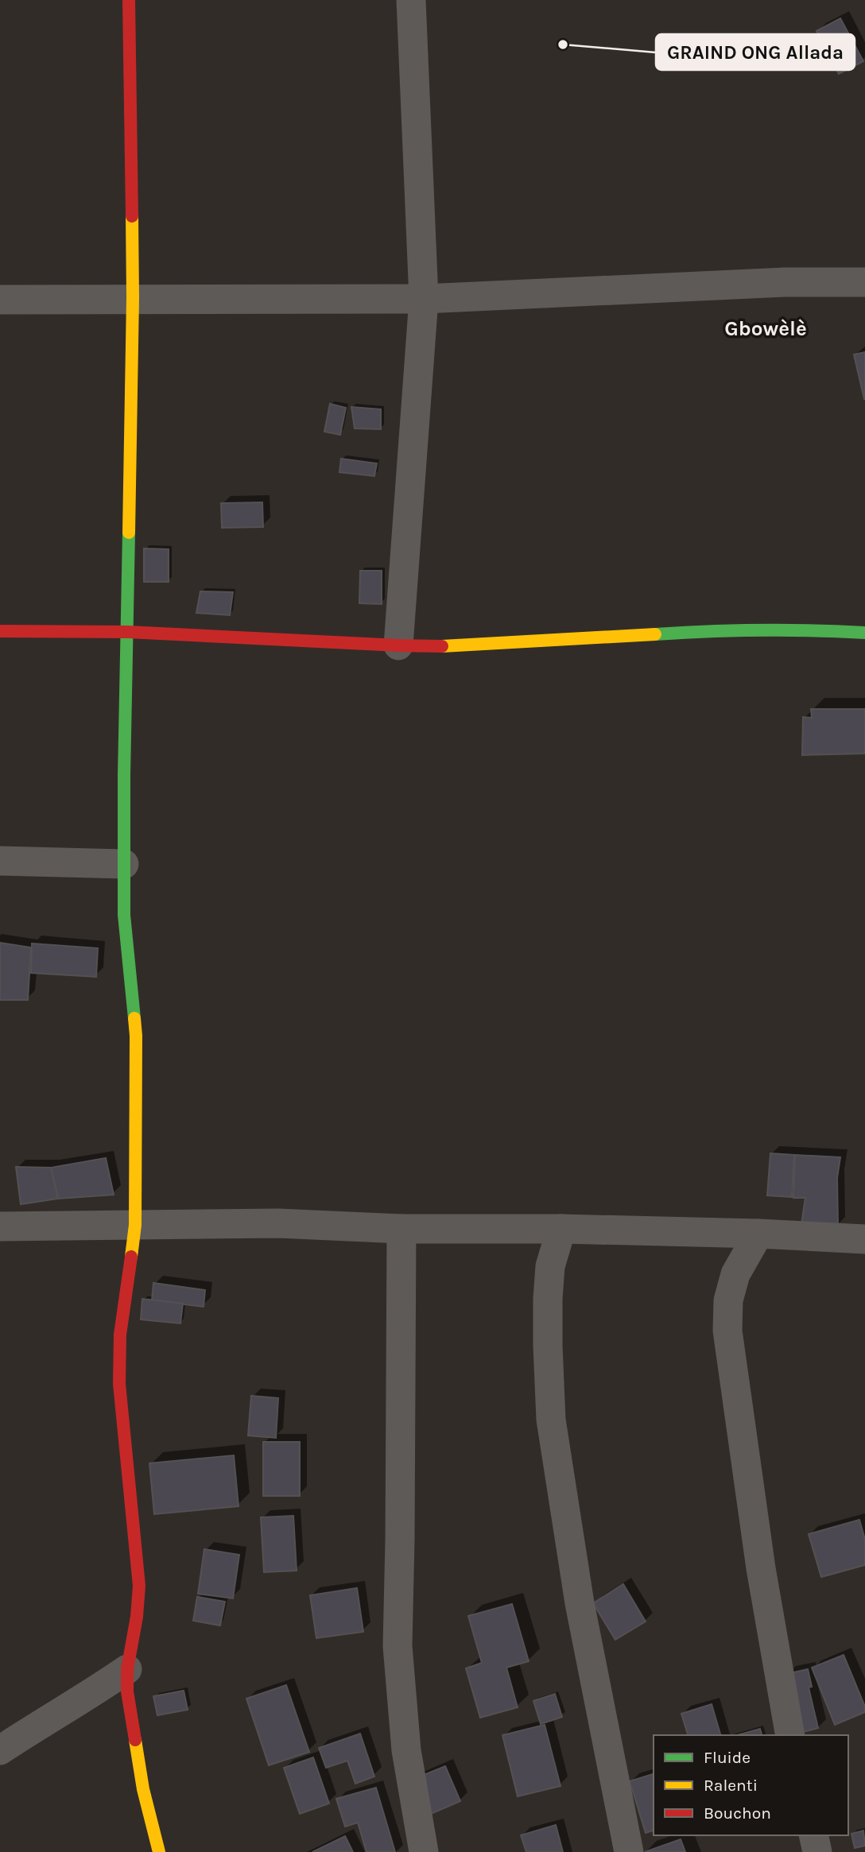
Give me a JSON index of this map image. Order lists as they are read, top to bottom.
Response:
{
  "districts": ["Gbowèlè"],
  "places": ["GRAIND ONG Allada"],
  "legend": ["Fluide", "Ralenti", "Bouchon"]
}
